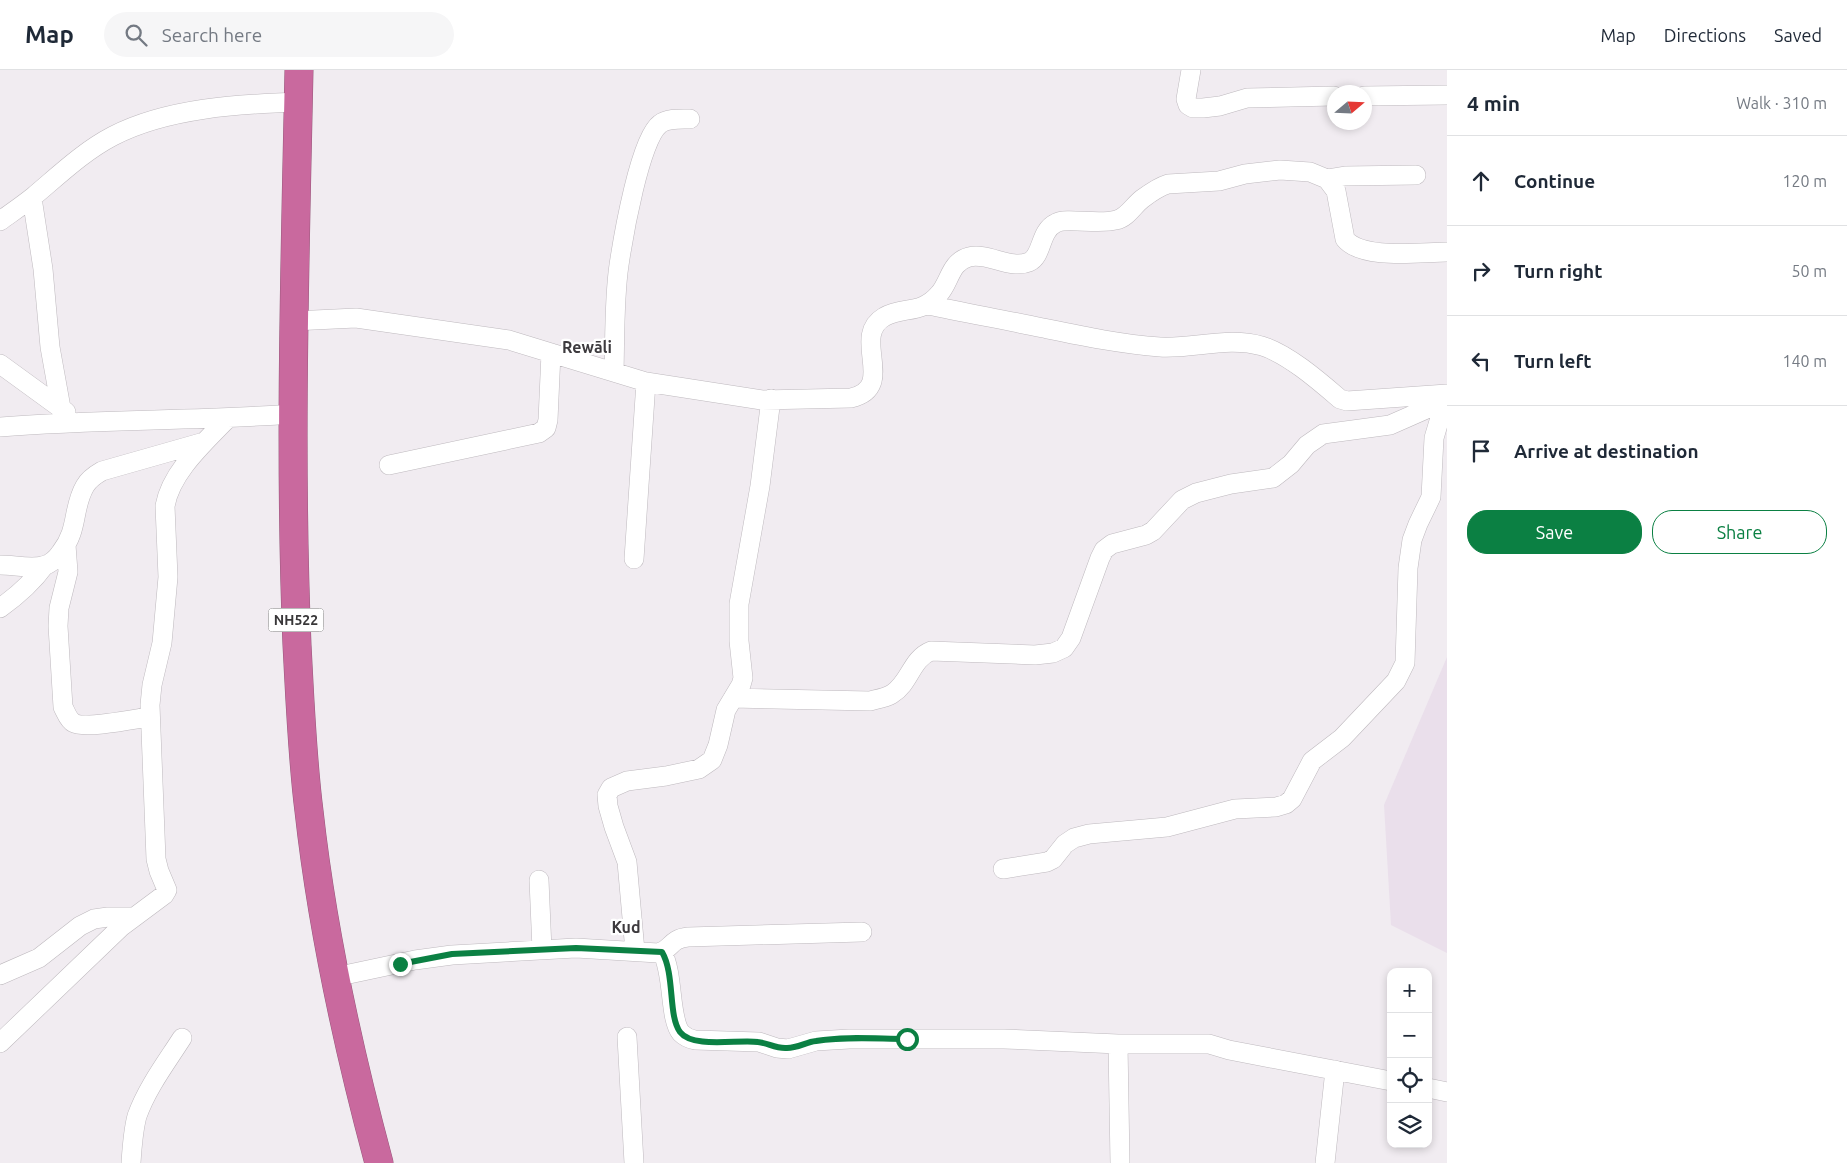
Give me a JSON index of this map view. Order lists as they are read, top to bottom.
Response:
{
  "streets": {
    "highway": ["NH522"]
  },
  "districts": ["Rewāli", "Kud"],
  "north": "right",
  "page": {
    "header": "Map",
    "search": "Search here",
    "nav": ["Map", "Directions", "Saved"],
    "heading": ["4 min", "Walk · 310 m"],
    "list": [
      ["Continue", "120 m"],
      ["Turn right", "50 m"],
      ["Turn left", "140 m"],
      "Arrive at destination"
    ],
    "buttons": ["Save", "Share"],
    "map_buttons": ["+", "−"]
  }
}
